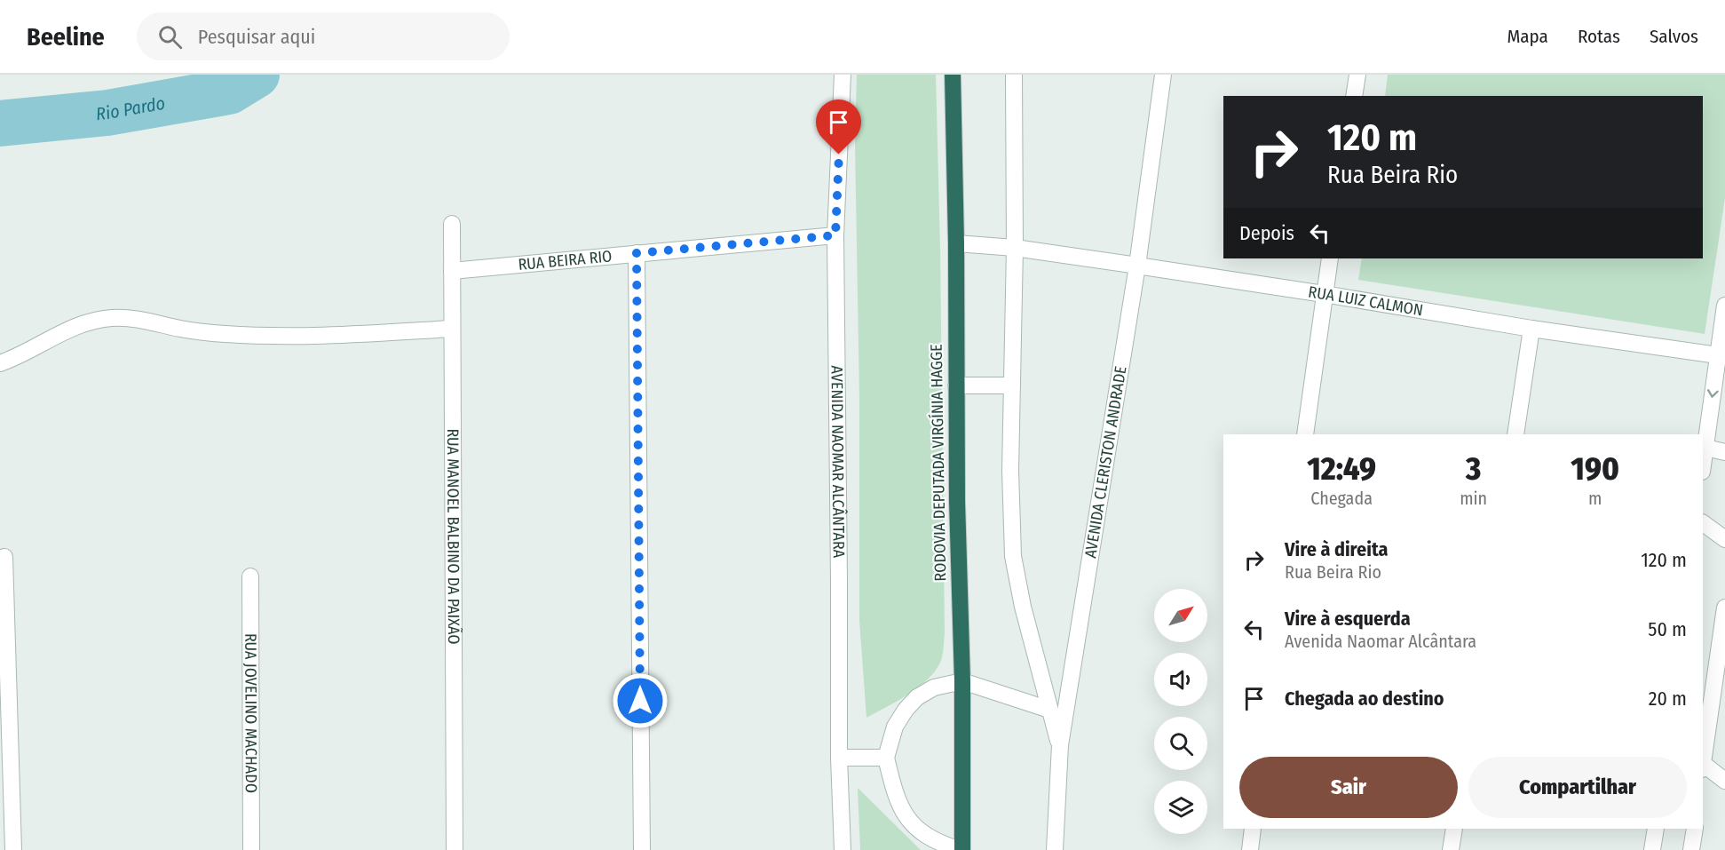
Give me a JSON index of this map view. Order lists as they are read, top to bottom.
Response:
{
  "streets": {
    "highway": ["RODOVIA DEPUTADA VIRGÍNIA HAGGE"],
    "street": [
      "RUA BEIRA RIO",
      "RUA LUIZ CALMON",
      "AVENIDA NAOMAR ALCÂNTARA",
      "AVENIDA CLERISTON ANDRADE",
      "RUA MANOEL BALBINO DA PAIXÃO",
      "RUA JOVELINO MACHADO"
    ]
  },
  "crossings": [
    ["RUA BEIRA RIO", "AVENIDA NAOMAR ALCÂNTARA"],
    ["RUA BEIRA RIO", "RUA MANOEL BALBINO DA PAIXÃO"],
    ["RUA LUIZ CALMON", "AVENIDA CLERISTON ANDRADE"],
    ["RUA LUIZ CALMON", "RODOVIA DEPUTADA VIRGÍNIA HAGGE"]
  ],
  "water": ["Rio Pardo"],
  "north": "top right",
  "page": {
    "header": "Beeline",
    "search": "Pesquisar aqui",
    "nav": ["Mapa", "Rotas", "Salvos"],
    "turn": ["120 m", "Rua Beira Rio"],
    "then": "Depois",
    "eta": [
      "12:49",
      "Chegada",
      "3",
      "min",
      "190",
      "m"
    ],
    "list": [
      {
        "name": "Vire à direita",
        "note": "Rua Beira Rio",
        "value": "120 m"
      },
      {
        "name": "Vire à esquerda",
        "note": "Avenida Naomar Alcântara",
        "value": "50 m"
      },
      {
        "name": "Chegada ao destino",
        "value": "20 m"
      }
    ],
    "buttons": ["Sair", "Compartilhar"]
  }
}
